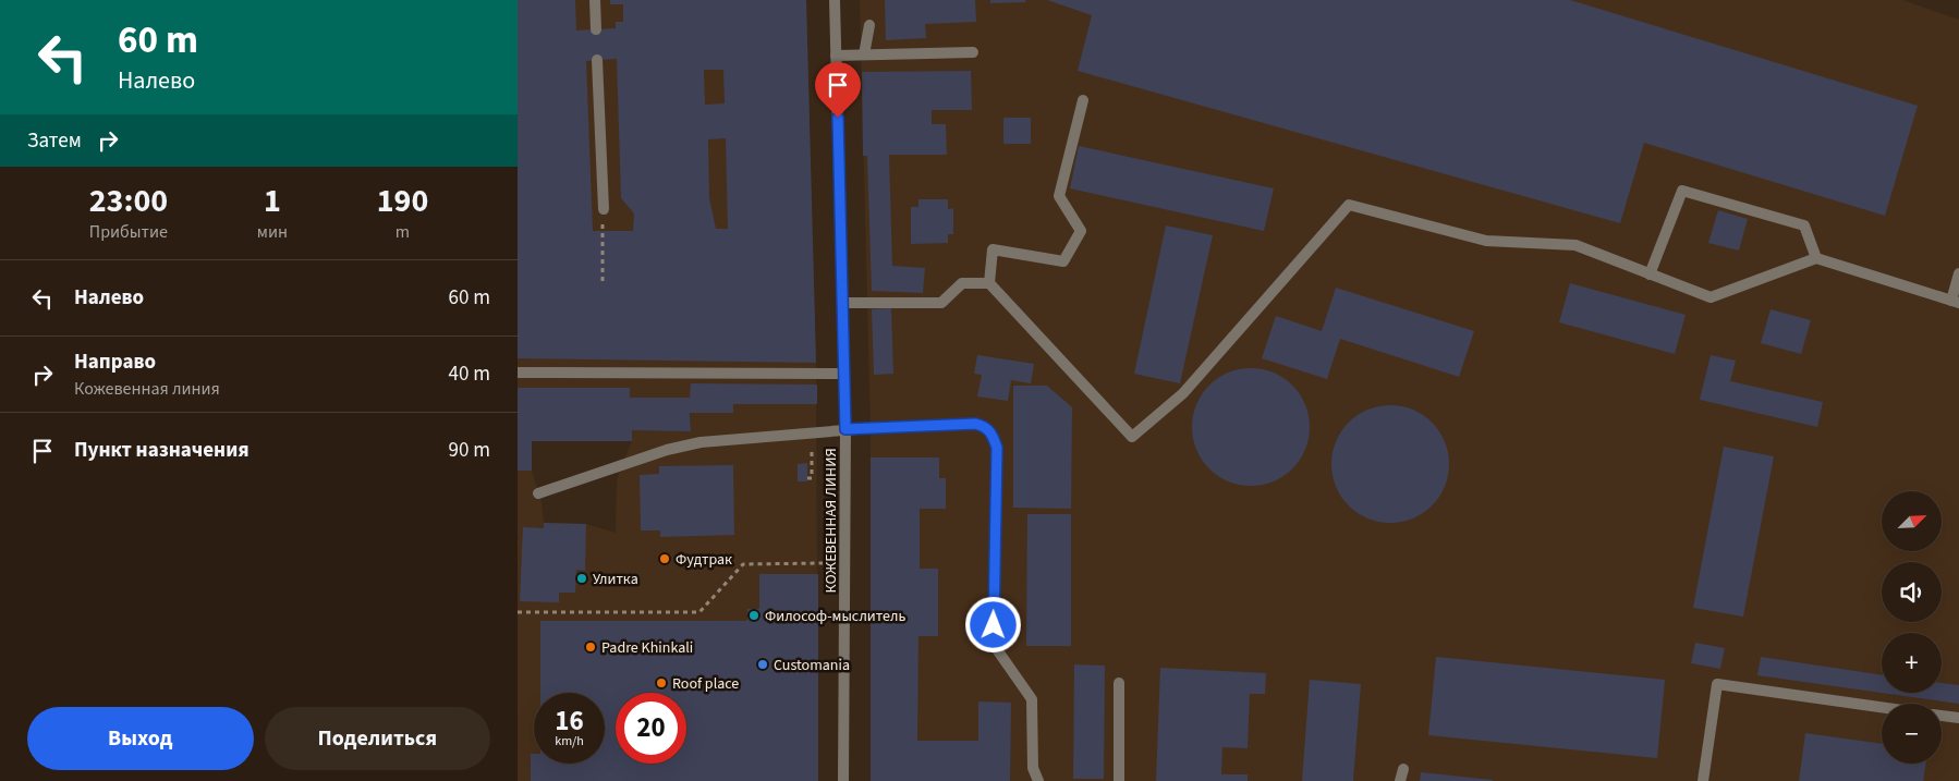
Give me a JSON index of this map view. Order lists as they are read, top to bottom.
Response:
{
  "streets": {
    "street": ["КОЖЕВЕННАЯ ЛИНИЯ"]
  },
  "places": [
    "Фудтрак",
    "Улитка",
    "Философ-мыслитель",
    "Padre Khinkali",
    "Customania",
    "Roof place"
  ],
  "north": "top right",
  "page": {
    "turn": ["60 m", "Налево"],
    "then": "Затем",
    "eta": [
      "23:00",
      "Прибытие",
      "1",
      "мин",
      "190",
      "m"
    ],
    "list": [
      {
        "name": "Налево",
        "value": "60 m"
      },
      {
        "name": "Направо",
        "note": "Кожевенная линия",
        "value": "40 m"
      },
      {
        "name": "Пункт назначения",
        "value": "90 m"
      }
    ],
    "map_buttons": ["+", "−"],
    "speed": "16 km/h",
    "limit": "20",
    "buttons": ["Выход", "Поделиться"]
  }
}
